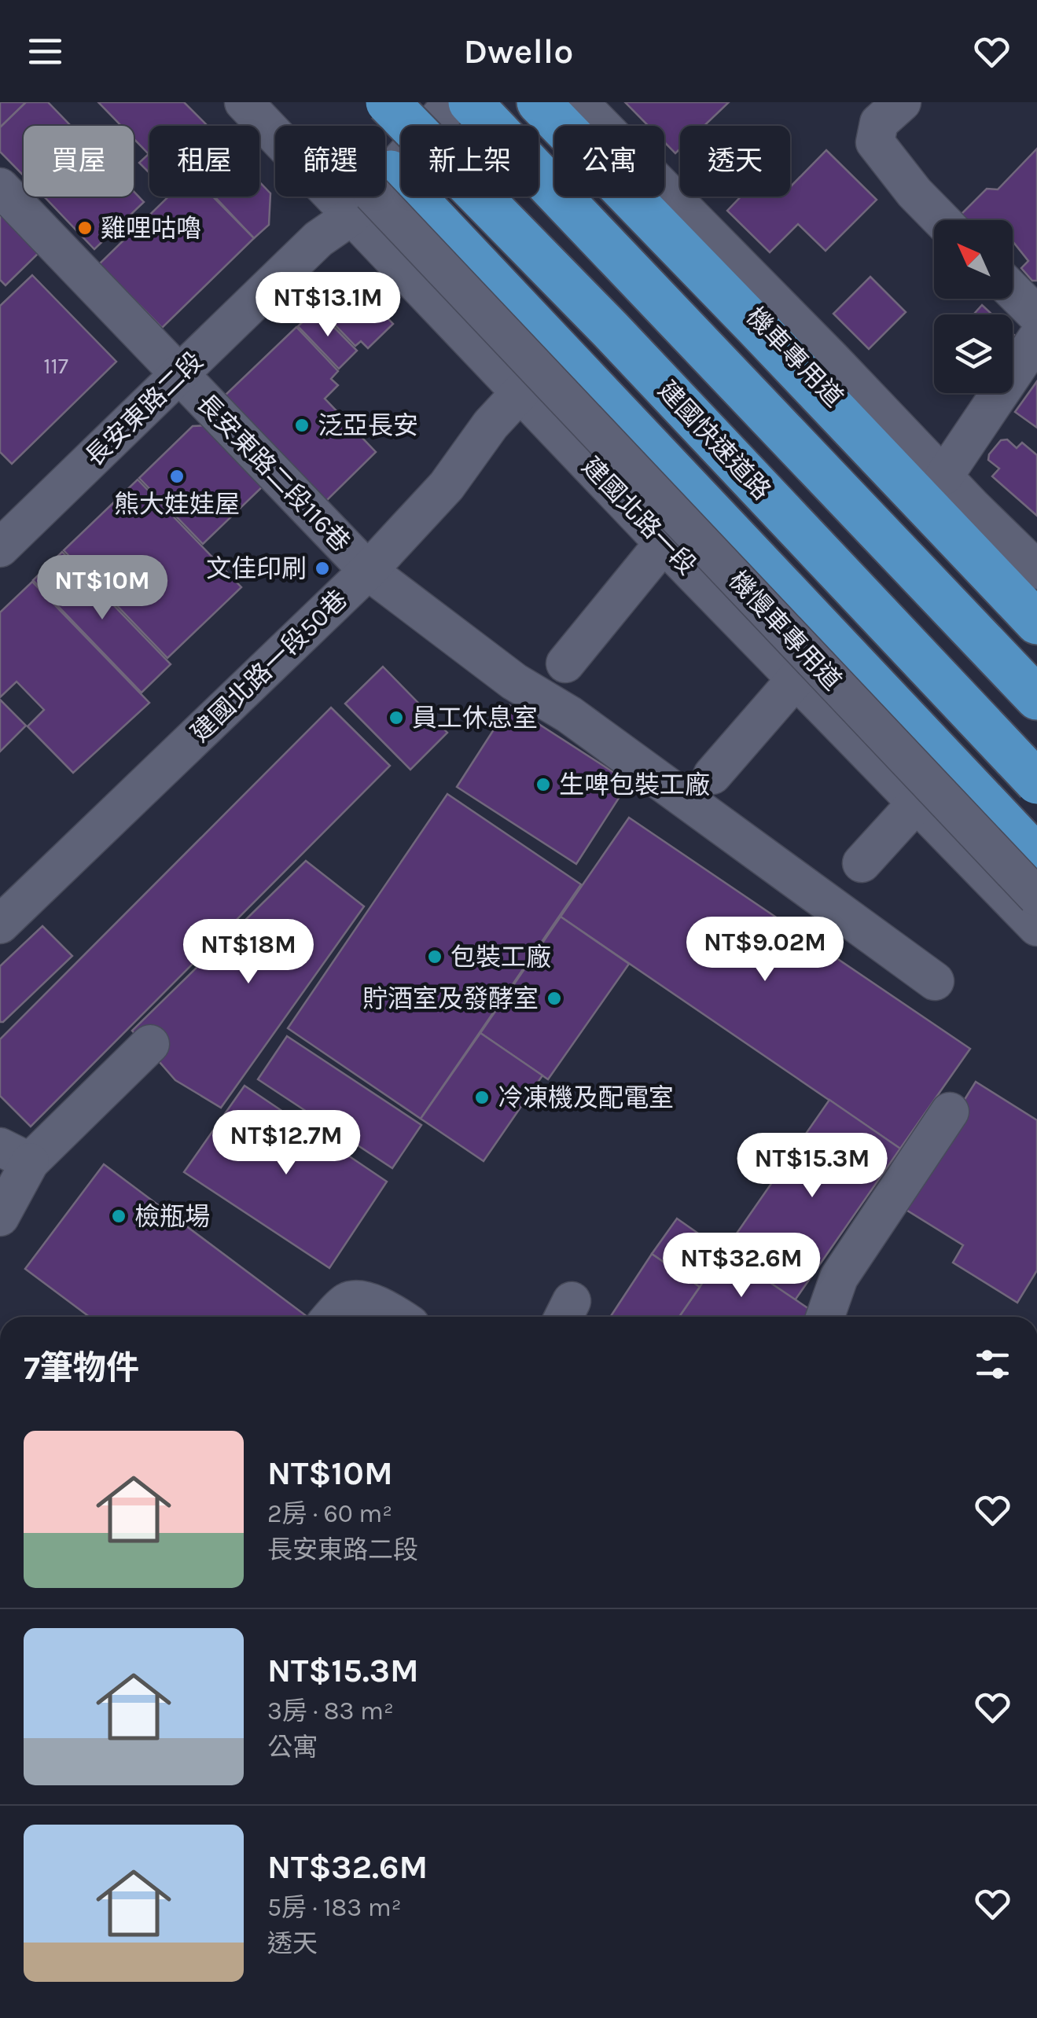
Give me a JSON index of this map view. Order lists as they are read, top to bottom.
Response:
{
  "streets": {
    "highway": ["建國快速道路"],
    "street": [
      "機車專用道",
      "長安東路二段",
      "長安東路二段116巷",
      "建國北路一段",
      "機慢車專用道",
      "建國北路一段50巷"
    ]
  },
  "crossings": [
    ["長安東路二段", "長安東路二段116巷"],
    ["長安東路二段116巷", "建國北路一段50巷"],
    ["建國北路一段", "機慢車專用道"],
    ["建國北路一段", "建國北路一段50巷"]
  ],
  "places": [
    "雞哩咕嚕",
    "泛亞長安",
    "熊大娃娃屋",
    "文佳印刷",
    "員工休息室",
    "生啤包裝工廠",
    "包裝工廠",
    "貯酒室及發酵室",
    "冷凍機及配電室",
    "檢瓶場"
  ],
  "house_numbers": ["117"],
  "north": "top left",
  "page": {
    "header": "Dwello",
    "chip": [
      "買屋",
      "租屋",
      "篩選",
      "新上架",
      "公寓",
      "透天"
    ],
    "price": [
      "NT$13.1M",
      "NT$10M",
      "NT$9.02M",
      "NT$18M",
      "NT$12.7M",
      "NT$15.3M",
      "NT$32.6M"
    ],
    "heading": "7筆物件",
    "list": [
      {
        "name": "NT$10M",
        "note": "2房 · 60 m² · 長安東路二段"
      },
      {
        "name": "NT$15.3M",
        "note": "3房 · 83 m² · 公寓"
      },
      {
        "name": "NT$32.6M",
        "note": "5房 · 183 m² · 透天"
      }
    ]
  }
}
